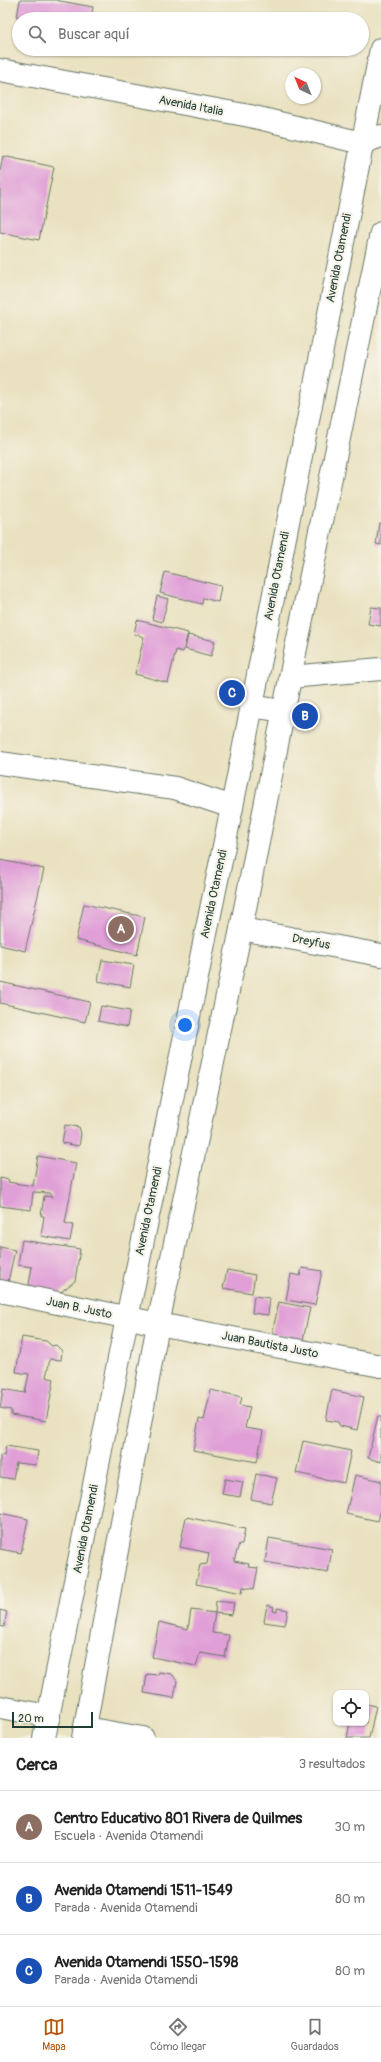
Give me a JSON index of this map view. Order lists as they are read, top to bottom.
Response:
{
  "streets": {
    "main road": [
      "Avenida Italia",
      "Avenida Otamendi",
      "Dreyfus",
      "Juan B. Justo",
      "Juan Bautista Justo"
    ]
  },
  "crossings": [
    ["Avenida Italia", "Avenida Otamendi"],
    ["Avenida Otamendi", "Juan B. Justo"],
    ["Juan B. Justo", "Juan Bautista Justo"]
  ],
  "scale_bar": "20 m",
  "north": "top left",
  "page": {
    "search": "Buscar aquí",
    "pins": ["C", "B", "A"],
    "scale": "20 m",
    "heading": ["Cerca", "3 resultados"],
    "list": [
      {
        "mark": "A",
        "name": "Centro Educativo 801 Rivera de Quilmes",
        "note": "Escuela · Avenida Otamendi",
        "value": "30 m"
      },
      {
        "mark": "B",
        "name": "Avenida Otamendi 1511-1549",
        "note": "Parada · Avenida Otamendi",
        "value": "80 m"
      },
      {
        "mark": "C",
        "name": "Avenida Otamendi 1550-1598",
        "note": "Parada · Avenida Otamendi",
        "value": "80 m"
      }
    ],
    "nav": ["Mapa", "Cómo llegar", "Guardados"]
  }
}
